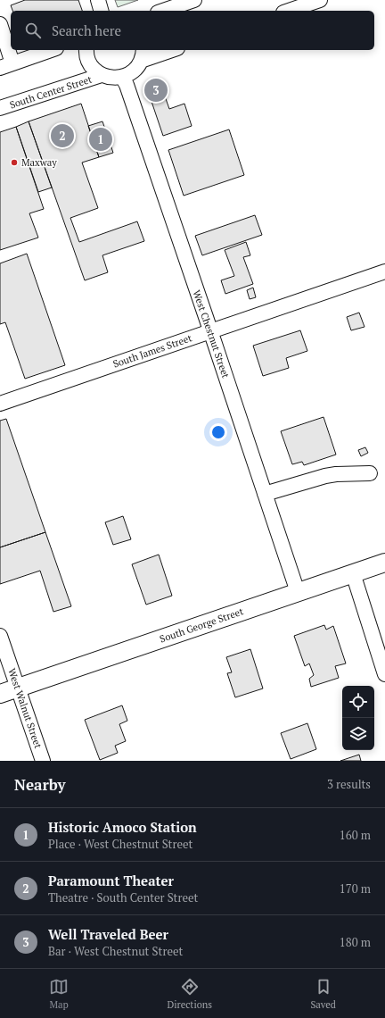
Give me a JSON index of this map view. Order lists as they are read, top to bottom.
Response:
{
  "streets": {
    "main road": ["South George Street"],
    "street": [
      "South Center Street",
      "West Chestnut Street",
      "South James Street",
      "West Walnut Street"
    ]
  },
  "crossings": [
    ["South Center Street", "West Chestnut Street"],
    ["West Chestnut Street", "South James Street"],
    ["West Chestnut Street", "South George Street"],
    ["South George Street", "West Walnut Street"]
  ],
  "places": ["Maxway"],
  "page": {
    "search": "Search here",
    "pins": ["3", "2", "1"],
    "heading": ["Nearby", "3 results"],
    "list": [
      {
        "mark": "1",
        "name": "Historic Amoco Station",
        "note": "Place · West Chestnut Street",
        "value": "160 m"
      },
      {
        "mark": "2",
        "name": "Paramount Theater",
        "note": "Theatre · South Center Street",
        "value": "170 m"
      },
      {
        "mark": "3",
        "name": "Well Traveled Beer",
        "note": "Bar · West Chestnut Street",
        "value": "180 m"
      }
    ],
    "nav": ["Map", "Directions", "Saved"]
  }
}
